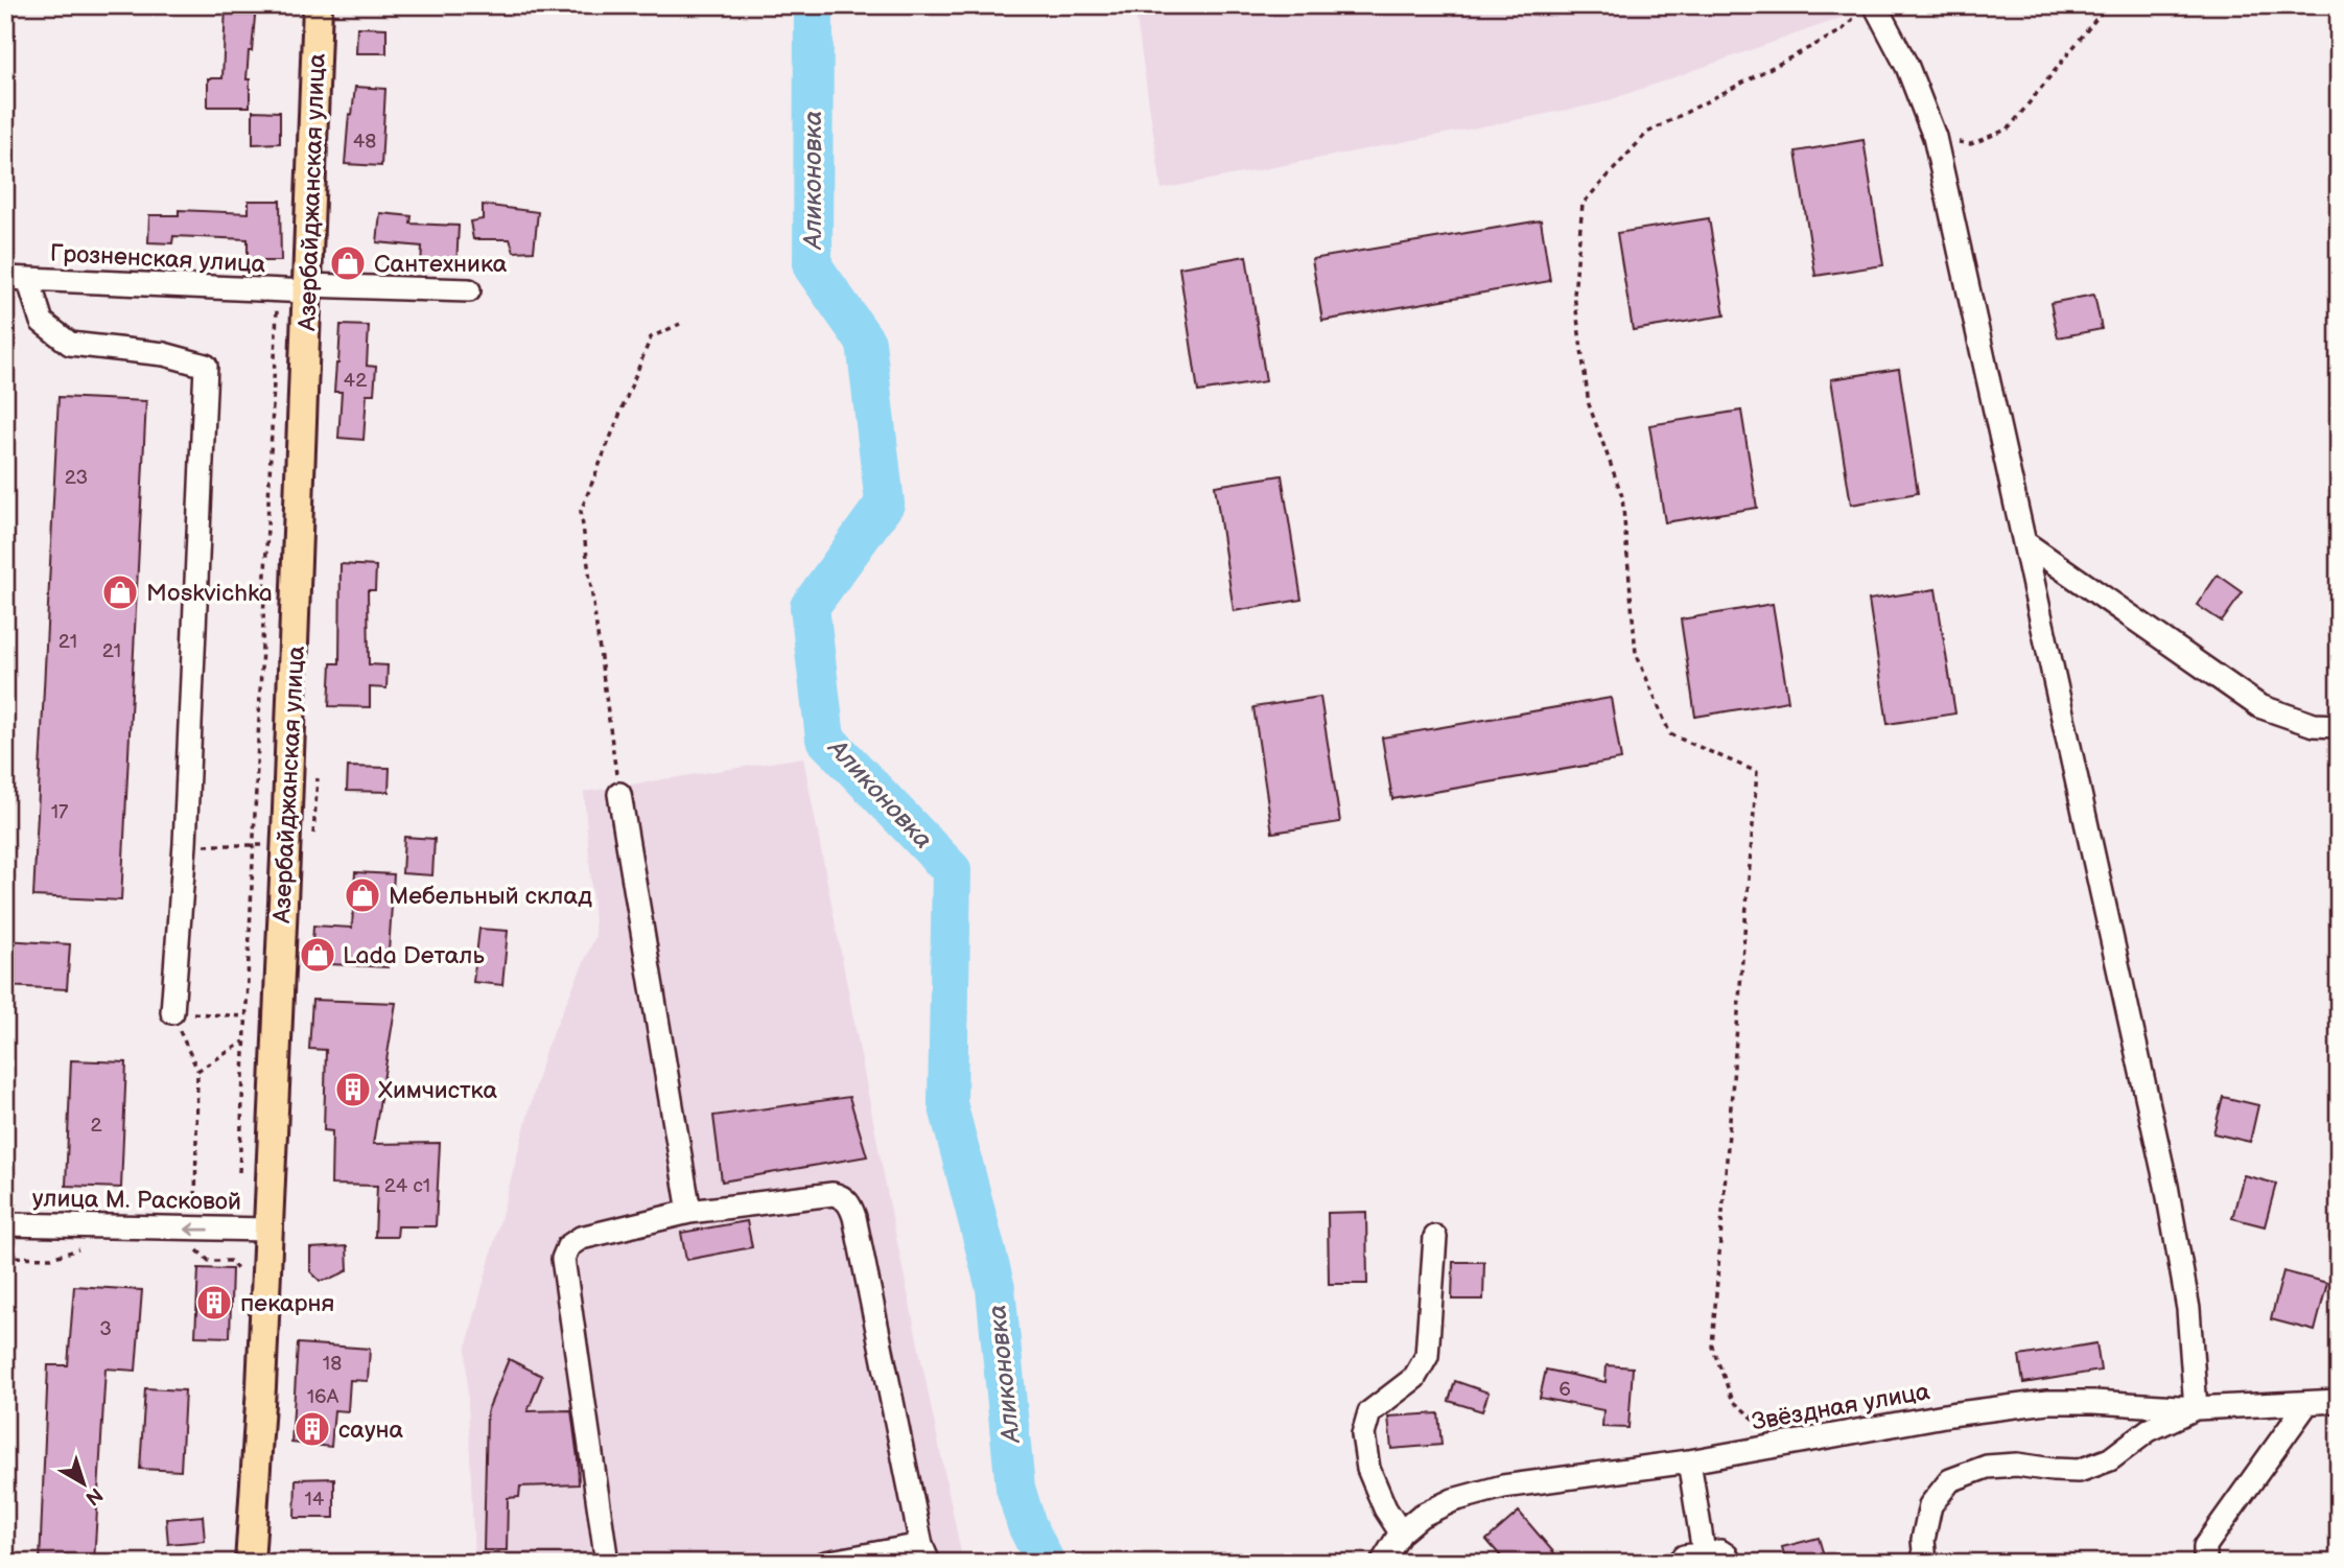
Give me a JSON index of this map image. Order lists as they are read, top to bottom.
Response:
{
  "streets": {
    "main road": ["Азербайджанская улица"],
    "street": ["Грозненская улица", "улица М. Расковой", "Звёздная улица"]
  },
  "crossings": [
    ["Азербайджанская улица", "Грозненская улица"],
    ["Азербайджанская улица", "улица М. Расковой"]
  ],
  "water": ["Аликоновка"],
  "places": {
    "shop": [
      "Сантехника",
      "Moskvichka",
      "Мебельный склад",
      "Lada Dеталь"
    ],
    "building": ["Химчистка", "пекарня", "сауна"]
  },
  "house_numbers": [
    "48",
    "42",
    "23",
    "21",
    "21",
    "17",
    "2",
    "24 с1",
    "3",
    "18",
    "6",
    "16А",
    "14"
  ],
  "north": "bottom right"
}
